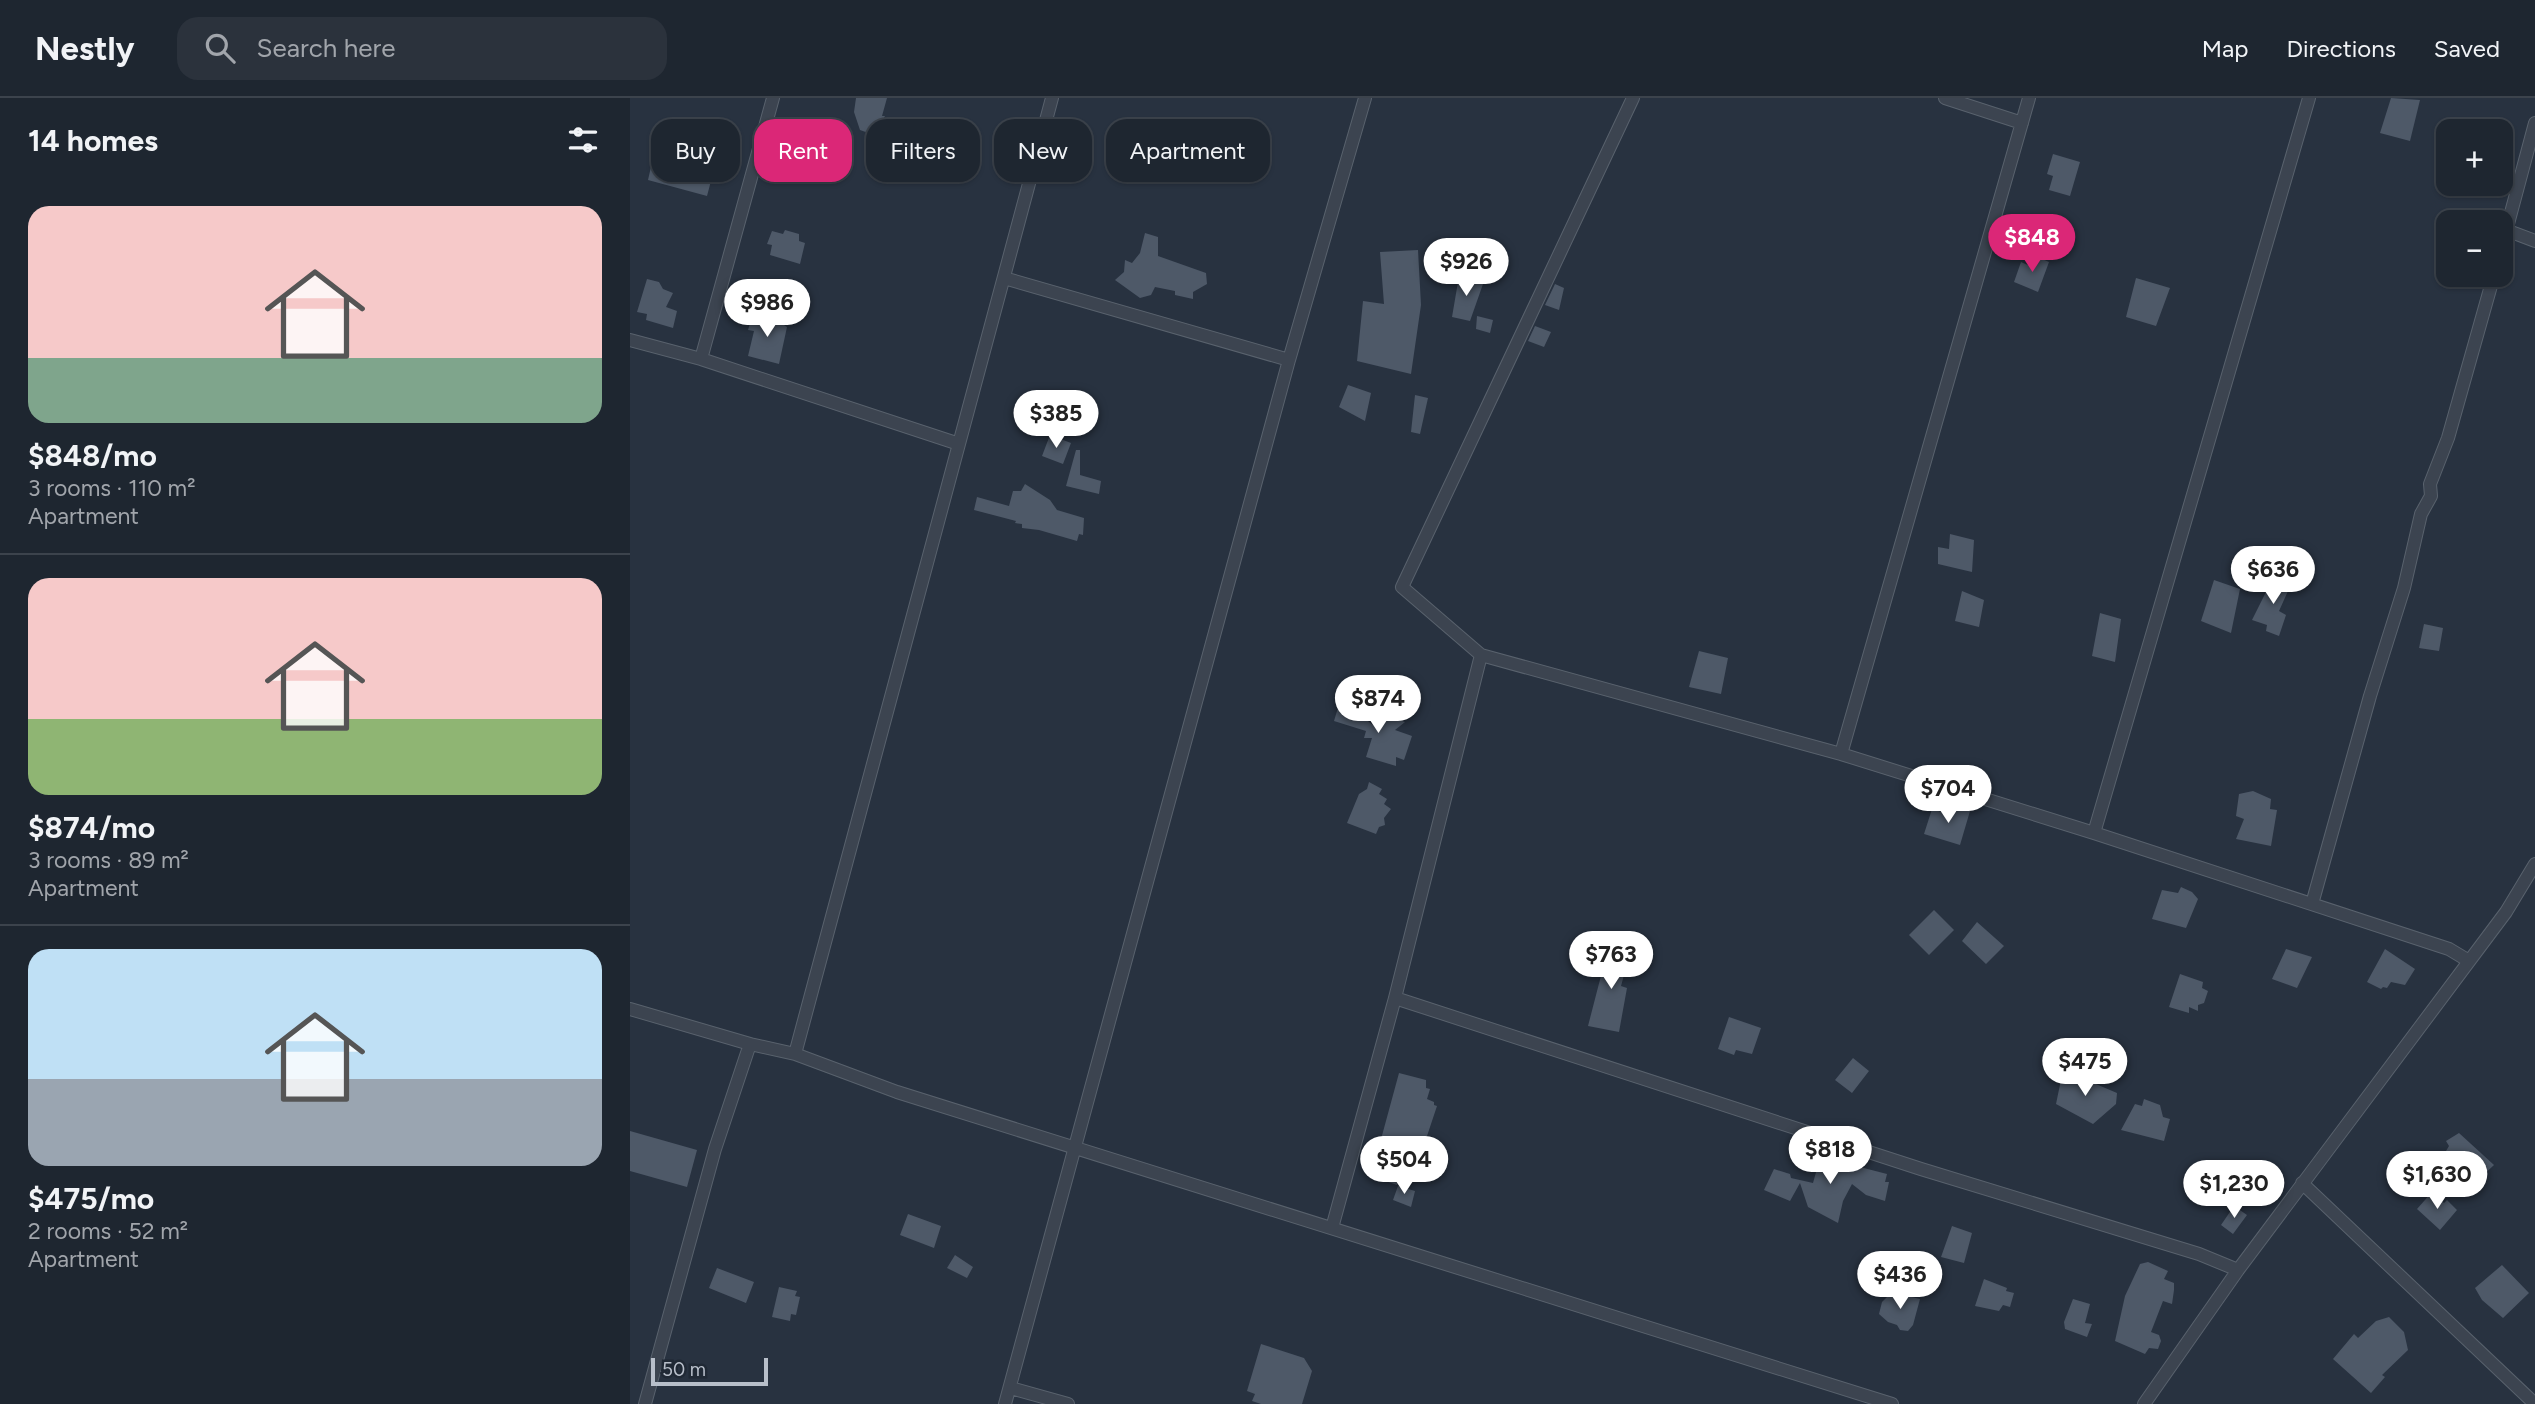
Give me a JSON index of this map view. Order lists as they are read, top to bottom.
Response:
{
  "scale_bar": "50 m",
  "page": {
    "header": "Nestly",
    "search": "Search here",
    "nav": ["Map", "Directions", "Saved"],
    "heading": "14 homes",
    "map_buttons": ["+", "−"],
    "chip": [
      "Buy",
      "Rent",
      "Filters",
      "New",
      "Apartment"
    ],
    "list": [
      {
        "name": "$848/mo",
        "note": "3 rooms · 110 m² · Apartment"
      },
      {
        "name": "$874/mo",
        "note": "3 rooms · 89 m² · Apartment"
      },
      {
        "name": "$475/mo",
        "note": "2 rooms · 52 m² · Apartment"
      }
    ],
    "price": [
      "$848",
      "$926",
      "$986",
      "$385",
      "$636",
      "$874",
      "$704",
      "$763",
      "$475",
      "$818",
      "$504",
      "$1,630",
      "$1,230",
      "$436"
    ],
    "scale": "50 m"
  }
}
